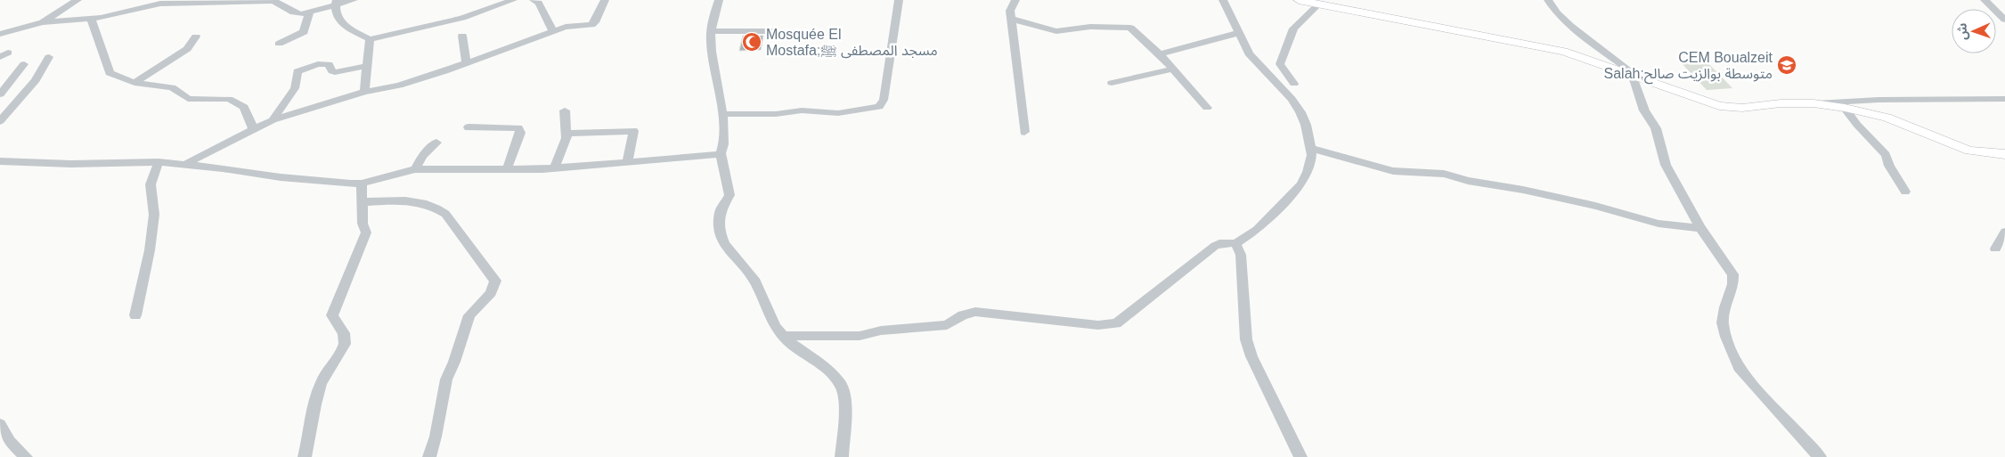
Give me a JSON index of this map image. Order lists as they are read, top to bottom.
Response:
{
  "places": {
    "mosque": ["Mosquée El Mostafa;مسجد المصطفى ﷺ"],
    "school or university": ["CEM Boualzeit Salah;متوسطة بوالزيت صالح"]
  },
  "north": "left"
}
